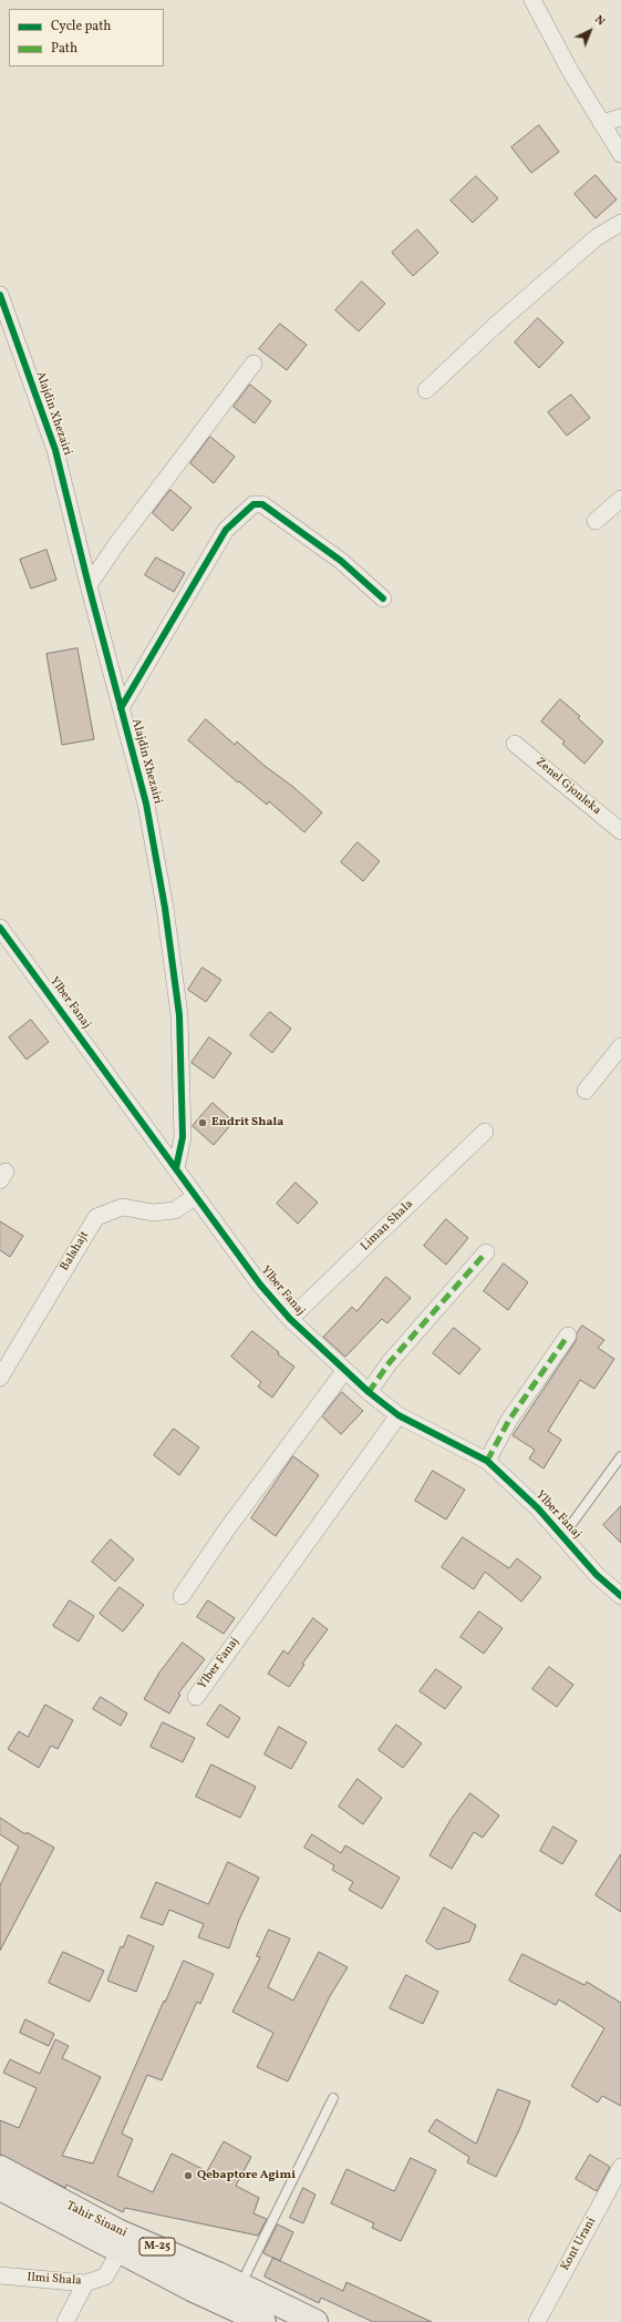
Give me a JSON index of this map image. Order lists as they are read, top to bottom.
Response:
{
  "streets": {
    "main road": ["Tahir Sinani", "M-25"],
    "street": [
      "Alajdin Xhezairi",
      "Zenel Gjonleka",
      "Ylber Fanaj",
      "Liman Shala",
      "Balshajt",
      "Kont Urani",
      "Ilmi Shala"
    ]
  },
  "crossings": [
    ["Alajdin Xhezairi", "Ylber Fanaj"],
    ["Ylber Fanaj", "Liman Shala"],
    ["Ylber Fanaj", "Balshajt"],
    ["Tahir Sinani", "Ilmi Shala"]
  ],
  "places": ["Endrit Shala", "Qebaptore Agimi"],
  "legend": ["Cycle path", "Path"],
  "north": "top right"
}
